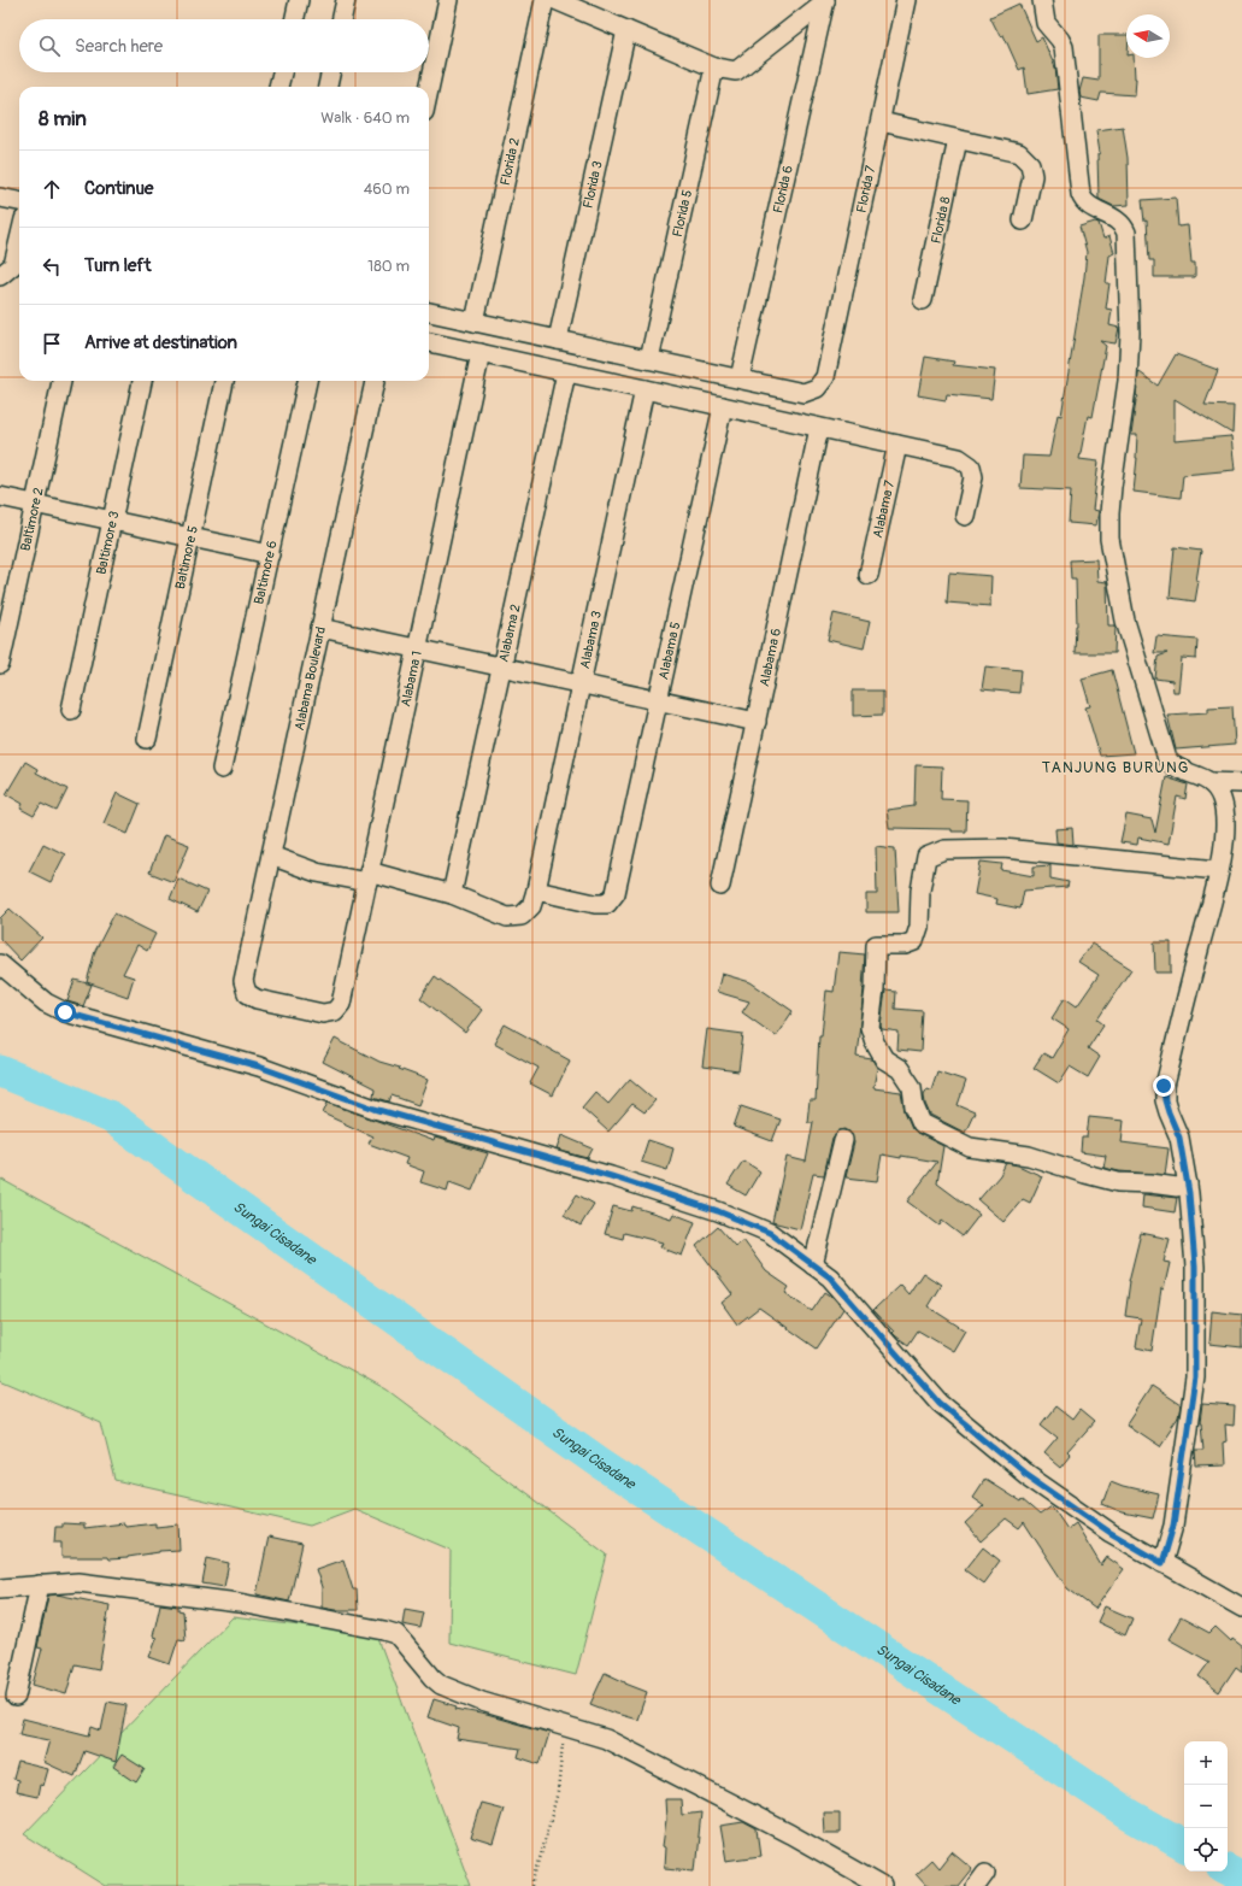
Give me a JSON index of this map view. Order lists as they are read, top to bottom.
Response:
{
  "streets": {
    "street": [
      "Florida 2",
      "Florida 3",
      "Florida 6",
      "Florida 7",
      "Florida 5",
      "Florida 8",
      "Alabama 7",
      "Baltimore 2",
      "Baltimore 3",
      "Baltimore 5",
      "Baltimore 6",
      "Alabama 2",
      "Alabama 3",
      "Alabama 5",
      "Alabama 6",
      "Alabama Boulevard",
      "Alabama 1"
    ]
  },
  "crossings": [
    ["Florida 6", "Florida 7"],
    ["Alabama 2", "Alabama 3"],
    ["Alabama 3", "Alabama 5"],
    ["Alabama Boulevard", "Alabama 1"]
  ],
  "districts": ["TANJUNG BURUNG"],
  "water": ["Sungai Cisadane"],
  "north": "left",
  "page": {
    "search": "Search here",
    "heading": ["8 min", "Walk · 640 m"],
    "list": [
      ["Continue", "460 m"],
      ["Turn left", "180 m"],
      "Arrive at destination"
    ],
    "map_buttons": ["+", "−"]
  }
}
